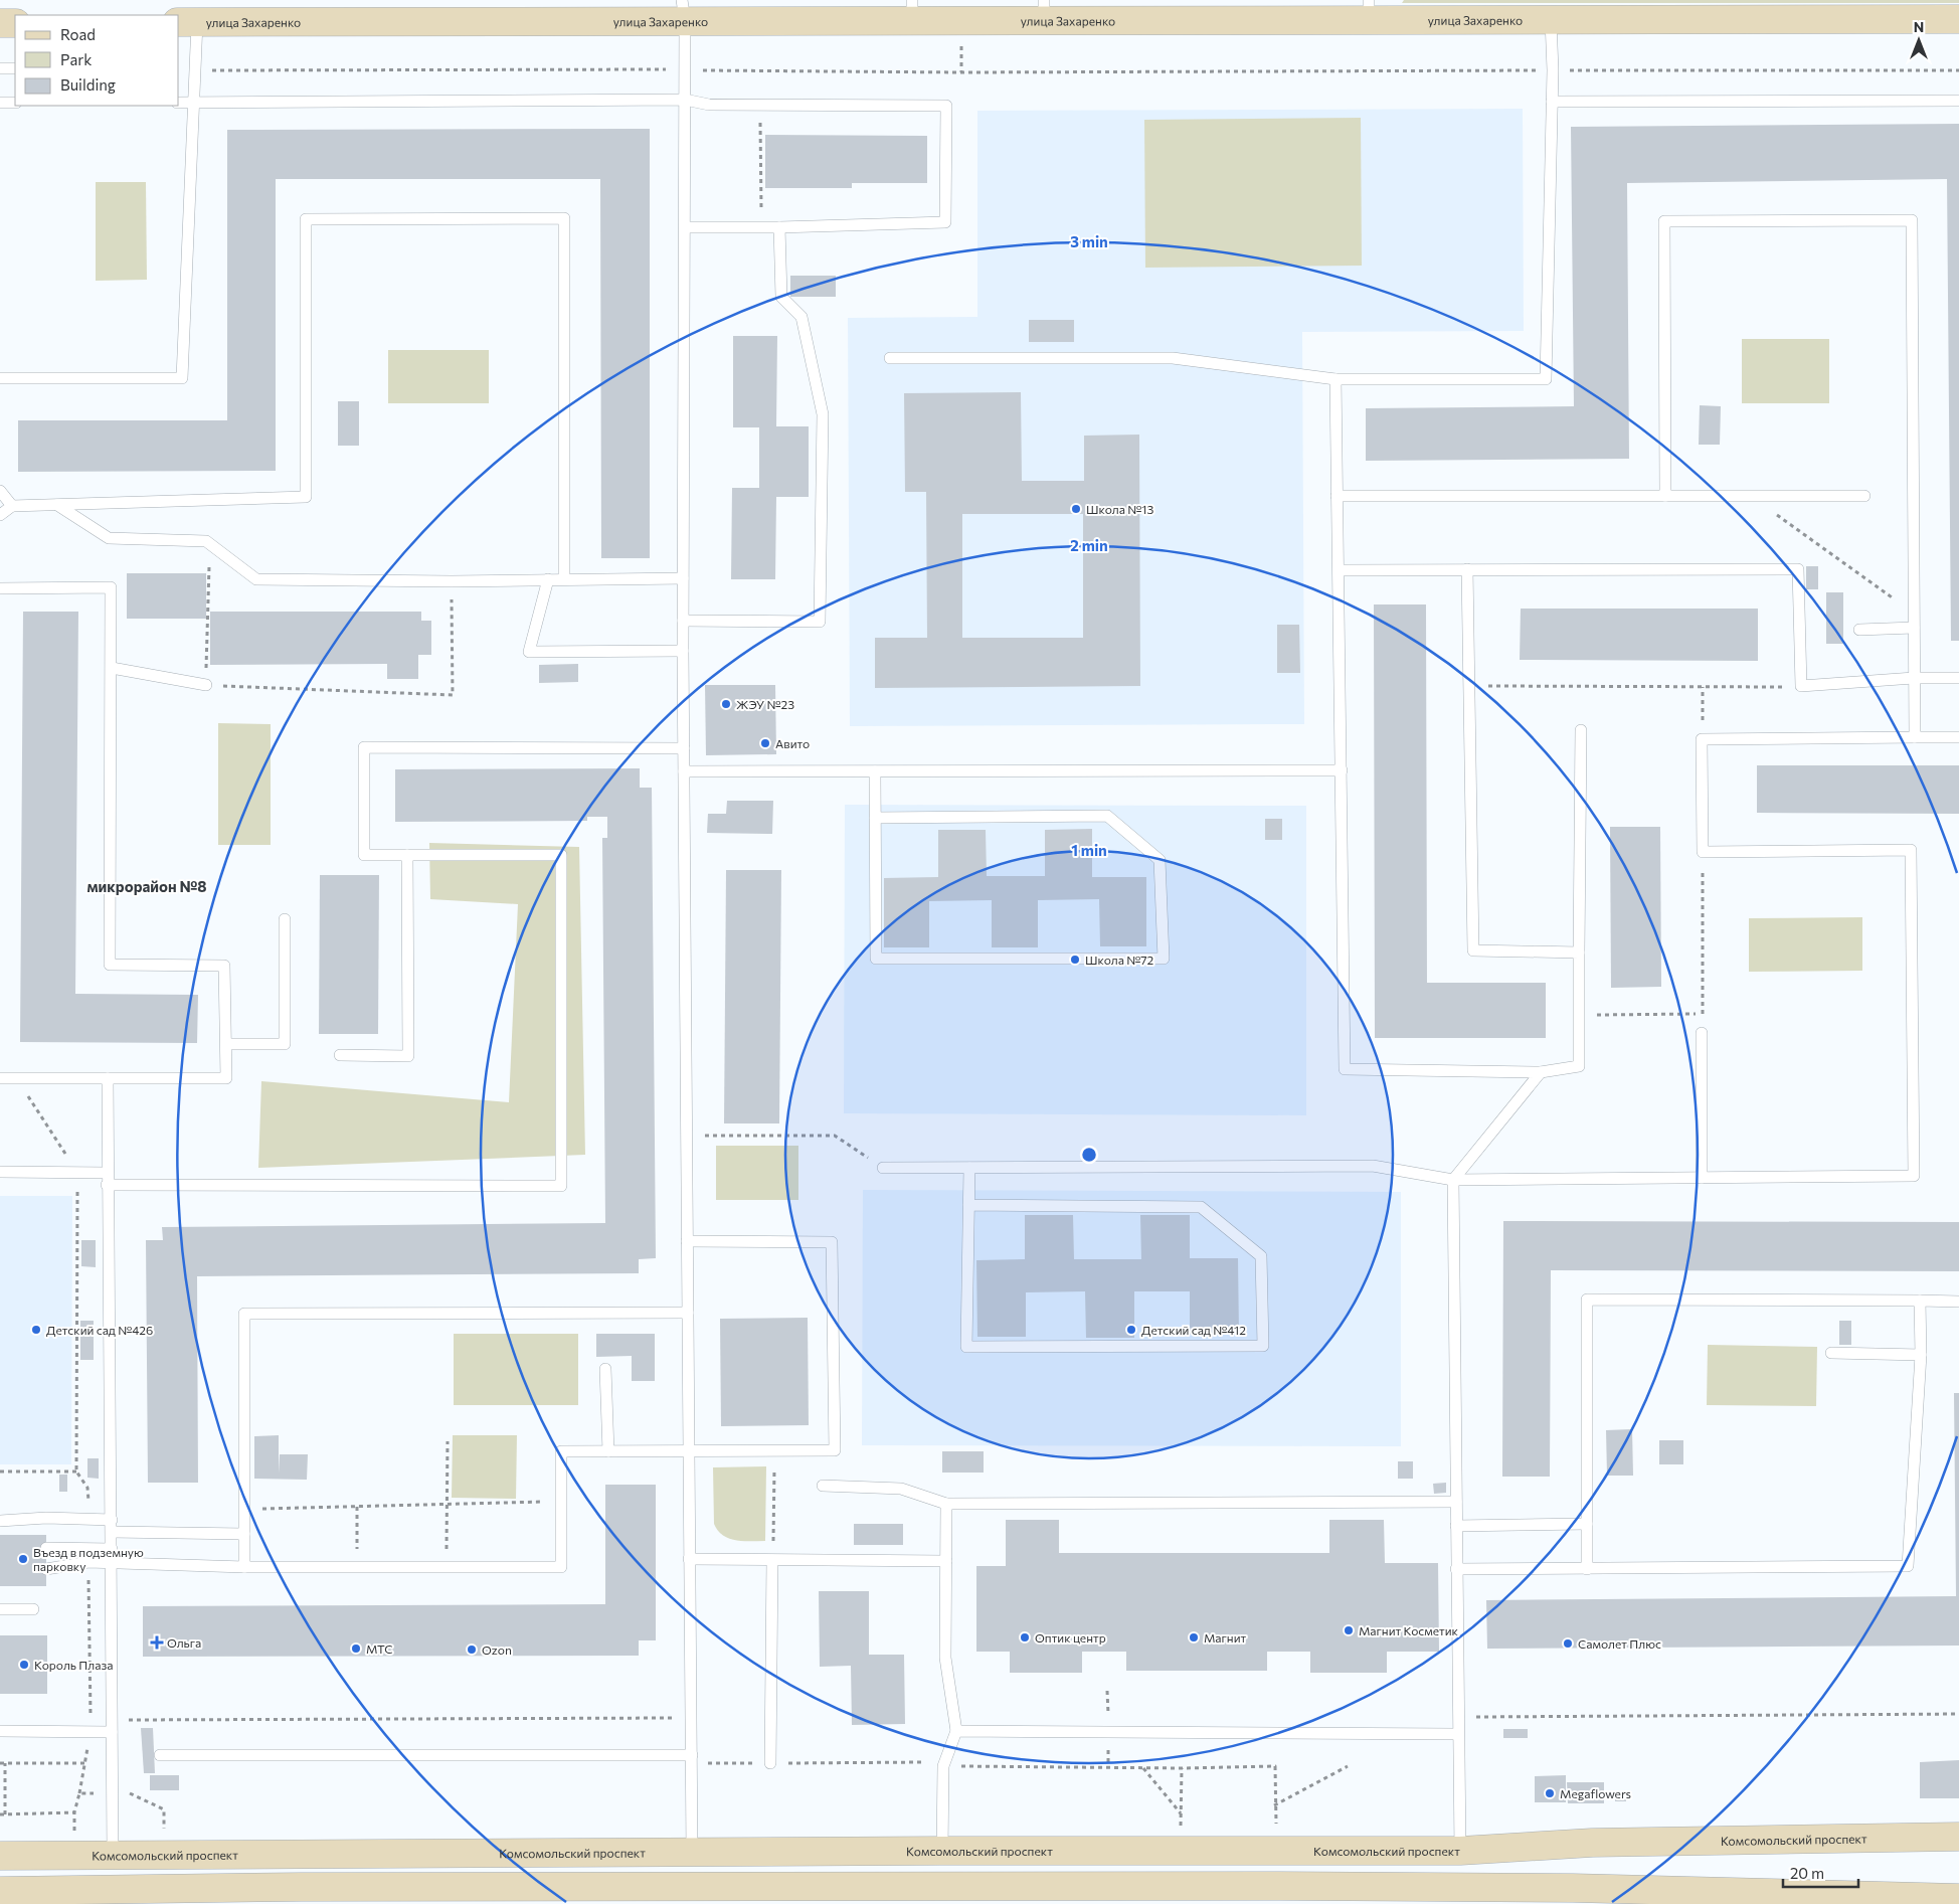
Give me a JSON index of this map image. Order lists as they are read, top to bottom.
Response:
{
  "streets": {
    "main road": ["улица Захаренко", "Комсомольский проспект"]
  },
  "districts": ["микрорайон №8"],
  "places": {
    "other": [
      "Школа №13",
      "ЖЭУ №23",
      "Авито",
      "Школа №72",
      "Детский сад №426",
      "Детский сад №412",
      "Въезд в подземную парковку",
      "Магнит Косметик",
      "Оптик центр",
      "Магнит",
      "Самолет Плюс",
      "МТС",
      "Ozon",
      "Король Плаза",
      "Megaflowers"
    ],
    "health": ["Ольга"]
  },
  "legend": ["Road", "Park", "Building"],
  "scale_bar": "20 m",
  "north": "top",
  "rings": ["3 min", "2 min", "1 min"]
}
